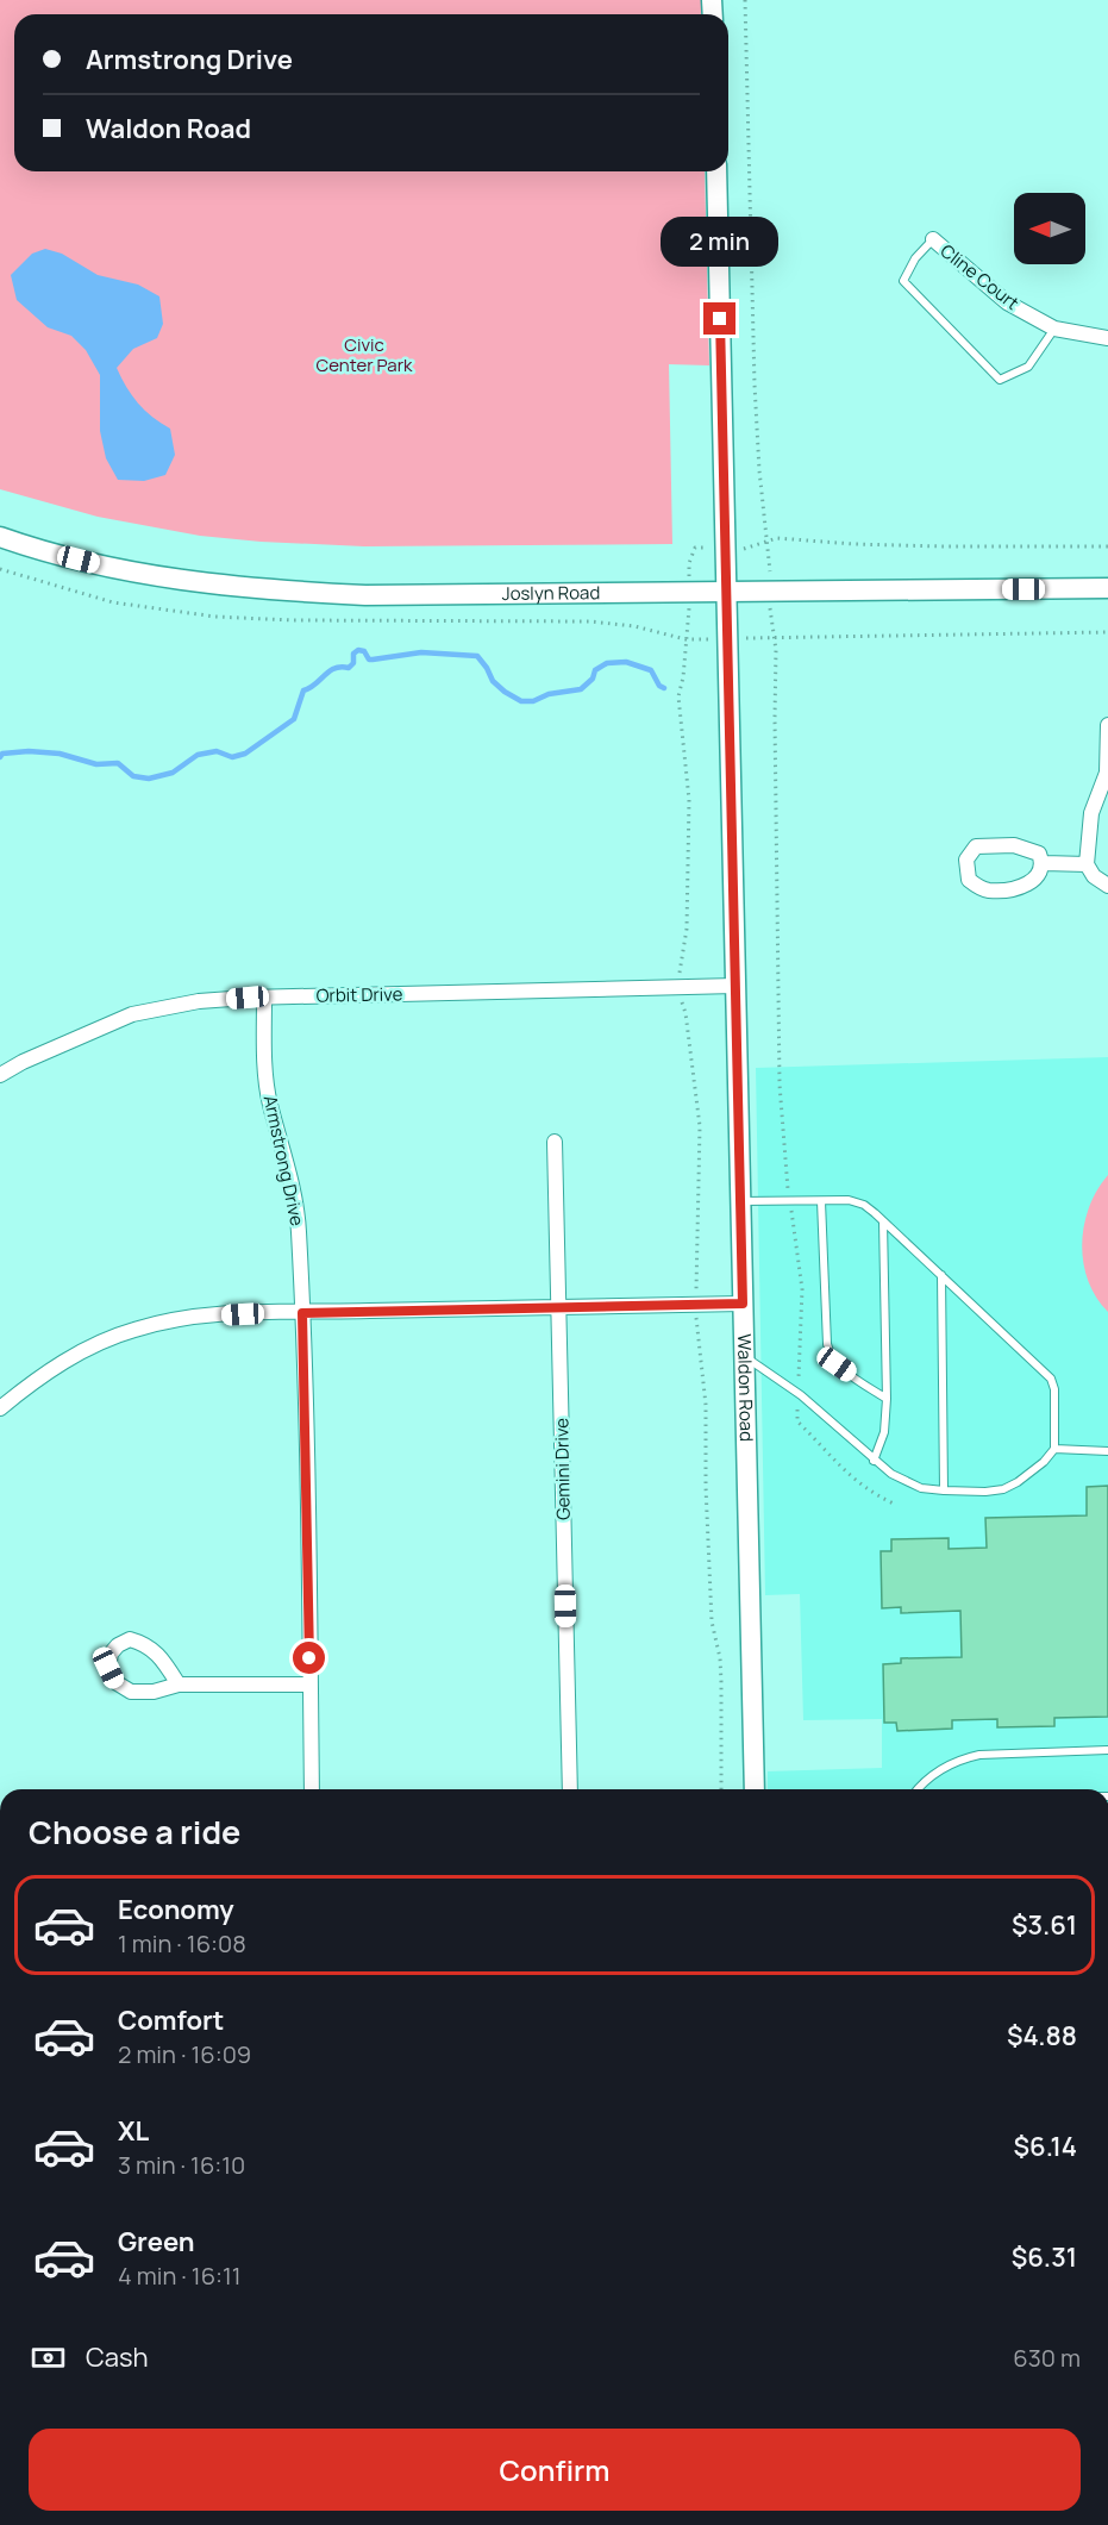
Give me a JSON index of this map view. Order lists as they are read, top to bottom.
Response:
{
  "streets": {
    "street": [
      "Cline Court",
      "Joslyn Road",
      "Orbit Drive",
      "Armstrong Drive",
      "Waldon Road",
      "Gemini Drive"
    ]
  },
  "crossings": [
    ["Joslyn Road", "Waldon Road"],
    ["Orbit Drive", "Armstrong Drive"],
    ["Orbit Drive", "Waldon Road"]
  ],
  "parks": ["Civic Center Park"],
  "north": "left",
  "page": {
    "banner": ["Armstrong Drive", "Waldon Road"],
    "bubble": "2 min",
    "heading": "Choose a ride",
    "list": [
      {
        "name": "Economy",
        "note": "1 min · 16:08",
        "value": "$3.61"
      },
      {
        "name": "Comfort",
        "note": "2 min · 16:09",
        "value": "$4.88"
      },
      {
        "name": "XL",
        "note": "3 min · 16:10",
        "value": "$6.14"
      },
      {
        "name": "Green",
        "note": "4 min · 16:11",
        "value": "$6.31"
      }
    ],
    "pay": ["Cash", "630 m"],
    "buttons": "Confirm"
  }
}
